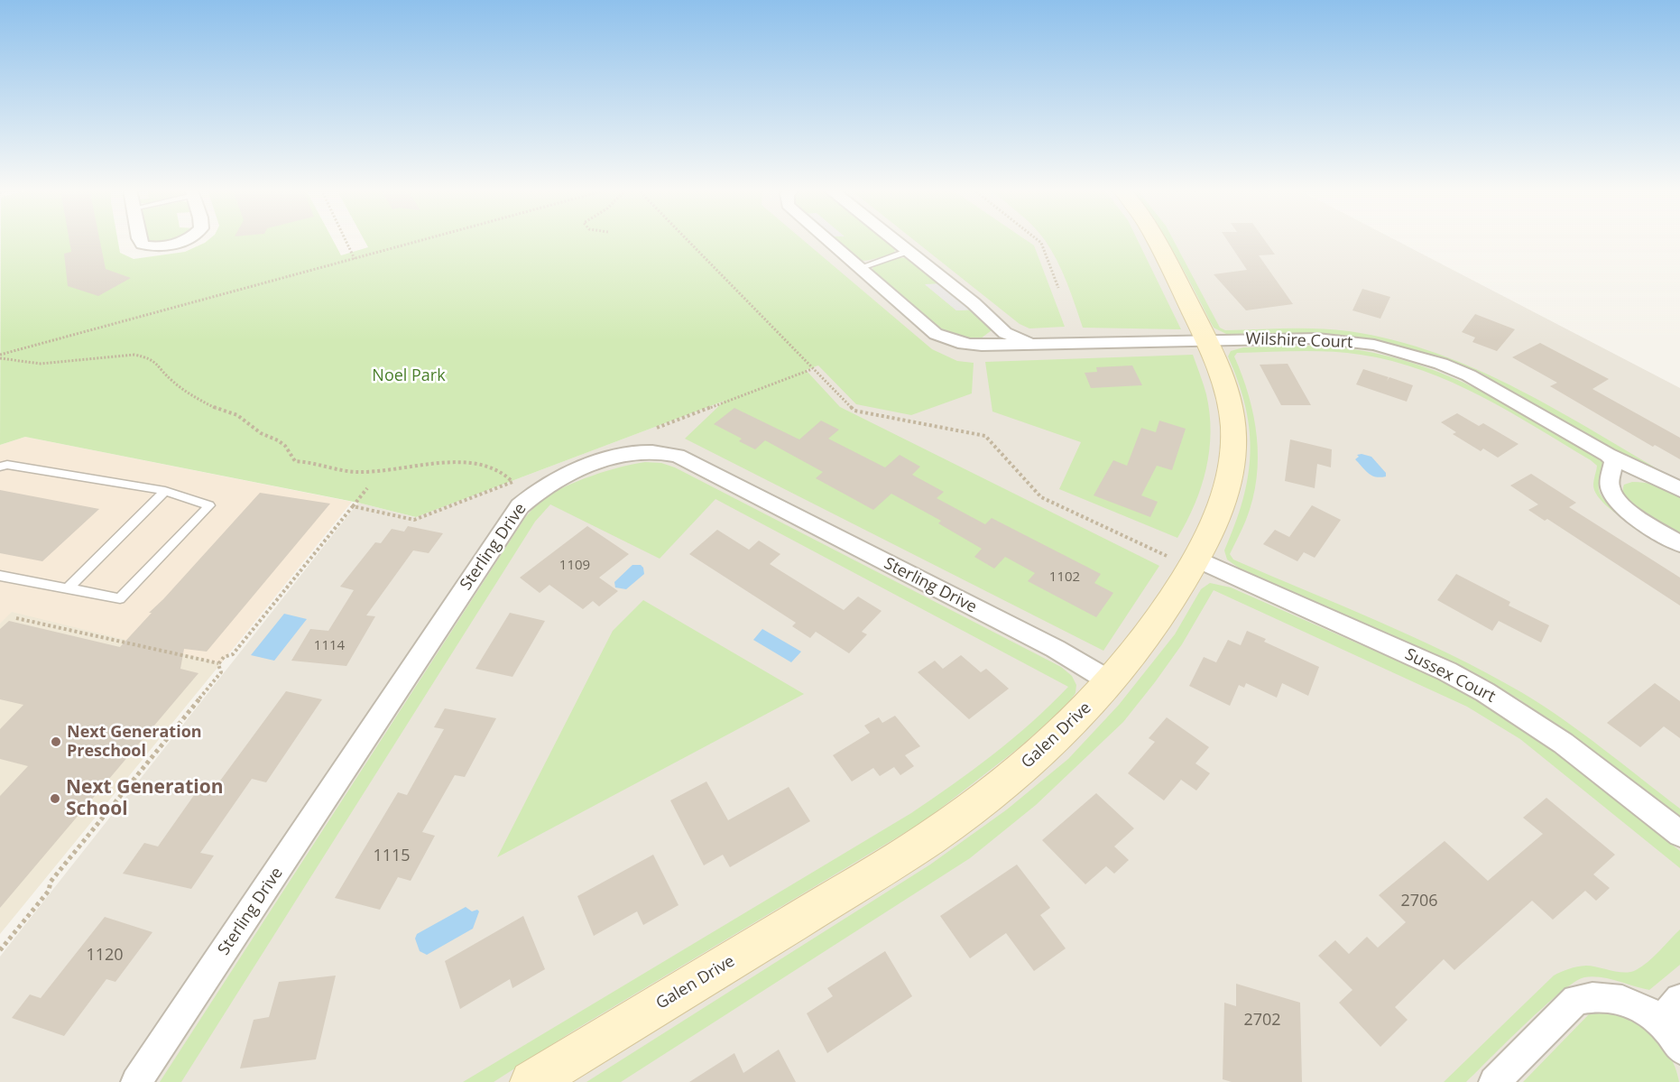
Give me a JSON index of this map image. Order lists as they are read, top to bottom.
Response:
{
  "streets": {
    "street": [
      "Wilshire Court",
      "Sterling Drive",
      "Sussex Court",
      "Galen Drive"
    ]
  },
  "crossings": [
    ["Wilshire Court", "Galen Drive"],
    ["Sterling Drive", "Galen Drive"],
    ["Sussex Court", "Galen Drive"]
  ],
  "parks": ["Noel Park"],
  "places": ["Next Generation Preschool", "Next Generation School"],
  "house_numbers": [
    "1109",
    "1102",
    "1114",
    "1115",
    "2706",
    "1120",
    "2702"
  ]
}
